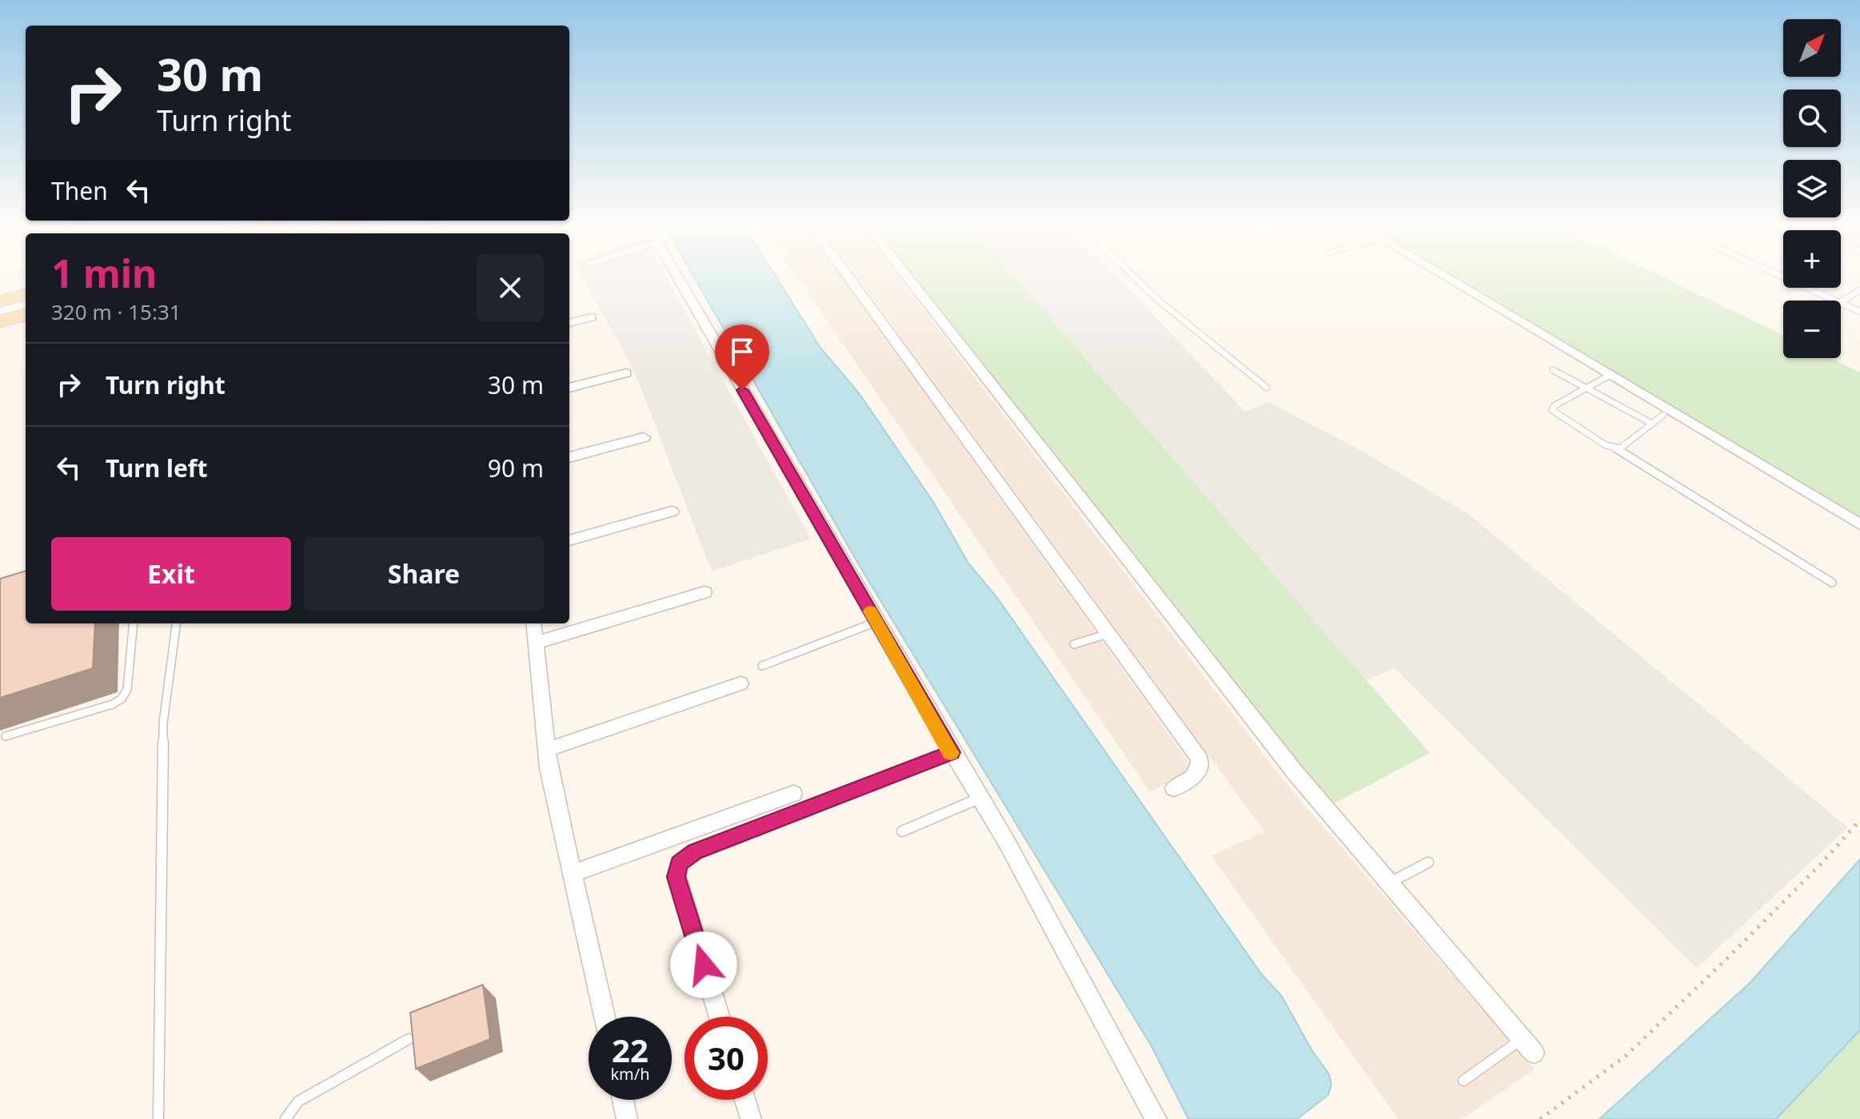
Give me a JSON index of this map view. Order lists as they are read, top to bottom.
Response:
{
  "north": "top right",
  "page": {
    "map_buttons": ["+", "−"],
    "turn": ["30 m", "Turn right"],
    "then": "Then",
    "heading": ["1 min", "320 m · 15:31"],
    "list": [
      {
        "name": "Turn right",
        "value": "30 m"
      },
      {
        "name": "Turn left",
        "value": "90 m"
      }
    ],
    "buttons": ["Exit", "Share"],
    "speed": "22 km/h",
    "limit": "30"
  }
}
